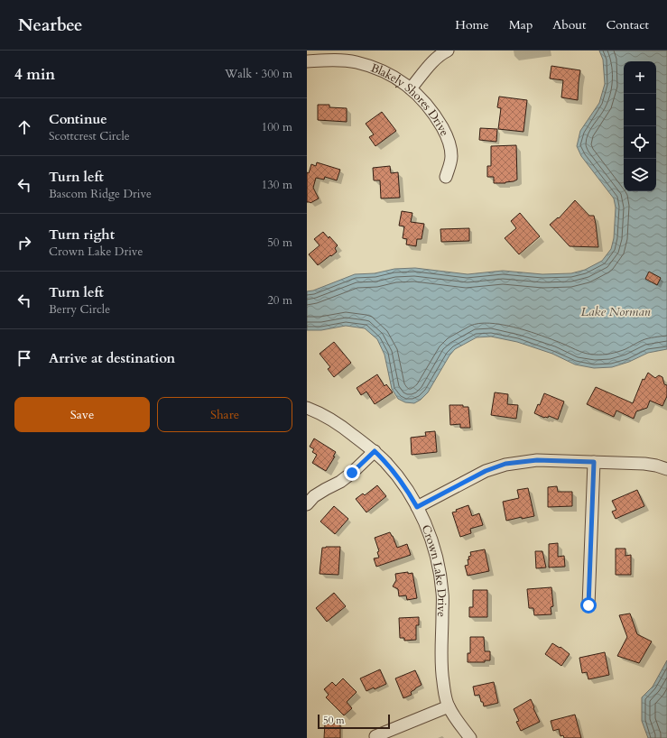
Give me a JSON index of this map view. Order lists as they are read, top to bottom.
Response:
{
  "streets": {
    "street": ["Blakely Shores Drive", "Crown Lake Drive"]
  },
  "water": ["Lake Norman"],
  "scale_bar": "50 m",
  "page": {
    "header": "Nearbee",
    "nav": [
      "Home",
      "Map",
      "About",
      "Contact"
    ],
    "heading": ["4 min", "Walk · 300 m"],
    "map_buttons": ["+", "−"],
    "list": [
      ["Continue", "Scottcrest Circle", "100 m"],
      ["Turn left", "Bascom Ridge Drive", "130 m"],
      ["Turn right", "Crown Lake Drive", "50 m"],
      ["Turn left", "Berry Circle", "20 m"],
      "Arrive at destination"
    ],
    "buttons": ["Save", "Share"],
    "scale": "50 m"
  }
}
